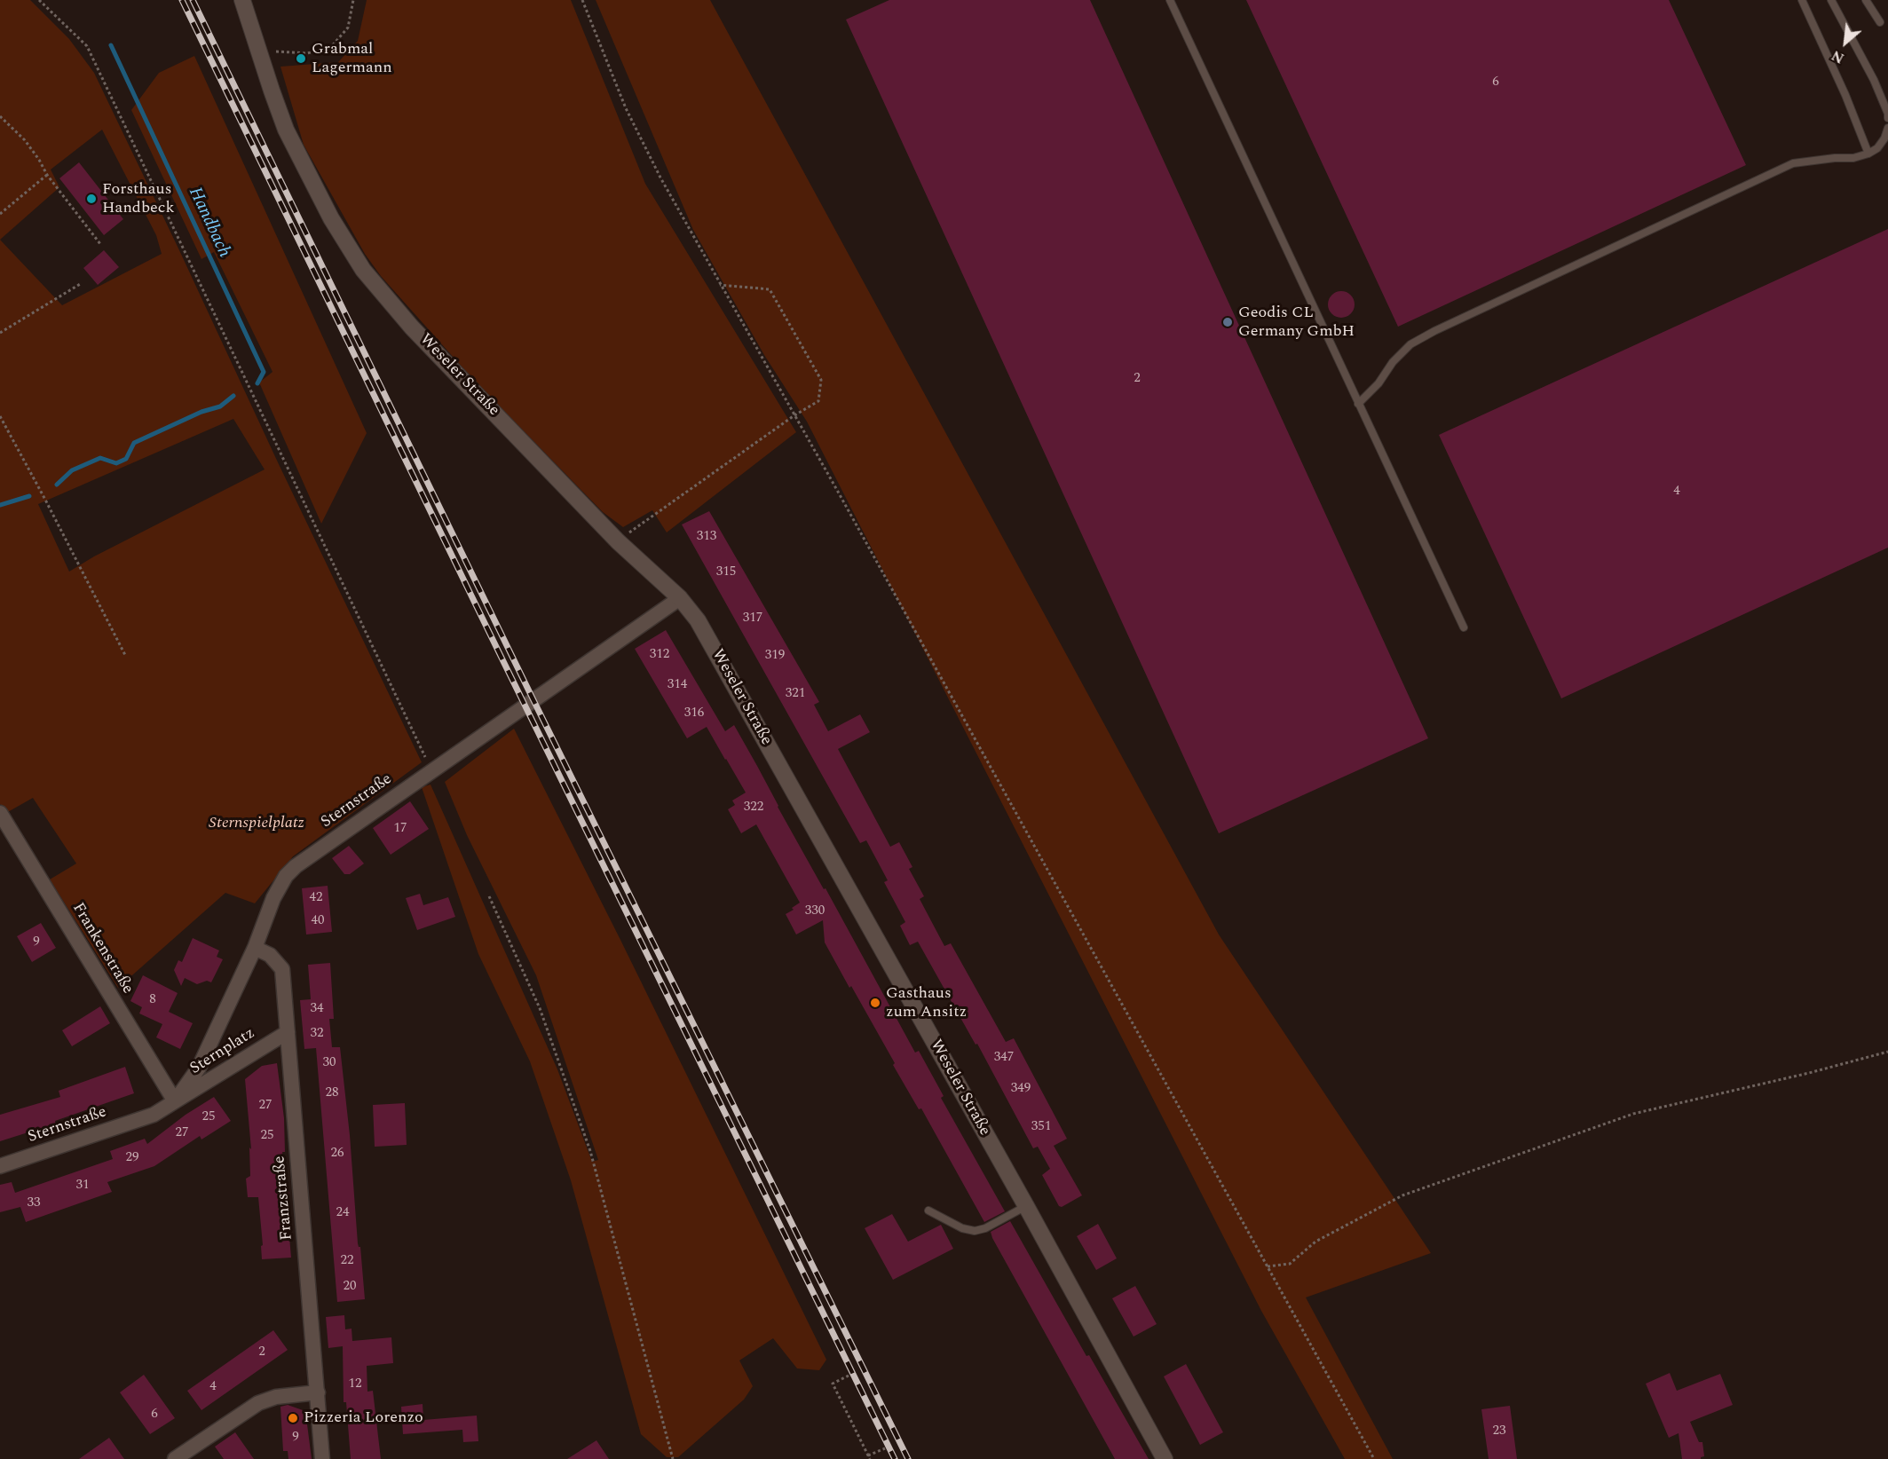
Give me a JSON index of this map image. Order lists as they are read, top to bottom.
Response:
{
  "streets": {
    "main road": ["Weseler Straße"],
    "street": [
      "Sternstraße",
      "Frankenstraße",
      "Sternplatz",
      "Franzstraße"
    ]
  },
  "crossings": [
    ["Weseler Straße", "Sternstraße"],
    ["Sternstraße", "Frankenstraße"],
    ["Sternstraße", "Sternplatz"],
    ["Sternstraße", "Franzstraße"],
    ["Frankenstraße", "Sternplatz"],
    ["Sternplatz", "Franzstraße"]
  ],
  "water": ["Handbach"],
  "parks": ["Sternspielplatz"],
  "places": [
    "Grabmal Lagermann",
    "Forsthaus Handbeck",
    "Geodis CL Germany GmbH",
    "Gasthaus zum Ansitz",
    "Pizzeria Lorenzo"
  ],
  "house_numbers": [
    "6",
    "2",
    "4",
    "313",
    "315",
    "317",
    "312",
    "319",
    "314",
    "321",
    "316",
    "322",
    "17",
    "42",
    "330",
    "40",
    "9",
    "8",
    "34",
    "32",
    "347",
    "30",
    "349",
    "28",
    "27",
    "25",
    "351",
    "27",
    "25",
    "26",
    "29",
    "31",
    "33",
    "24",
    "22",
    "20",
    "2",
    "12",
    "4",
    "6",
    "23",
    "9"
  ],
  "north": "bottom left"
}
